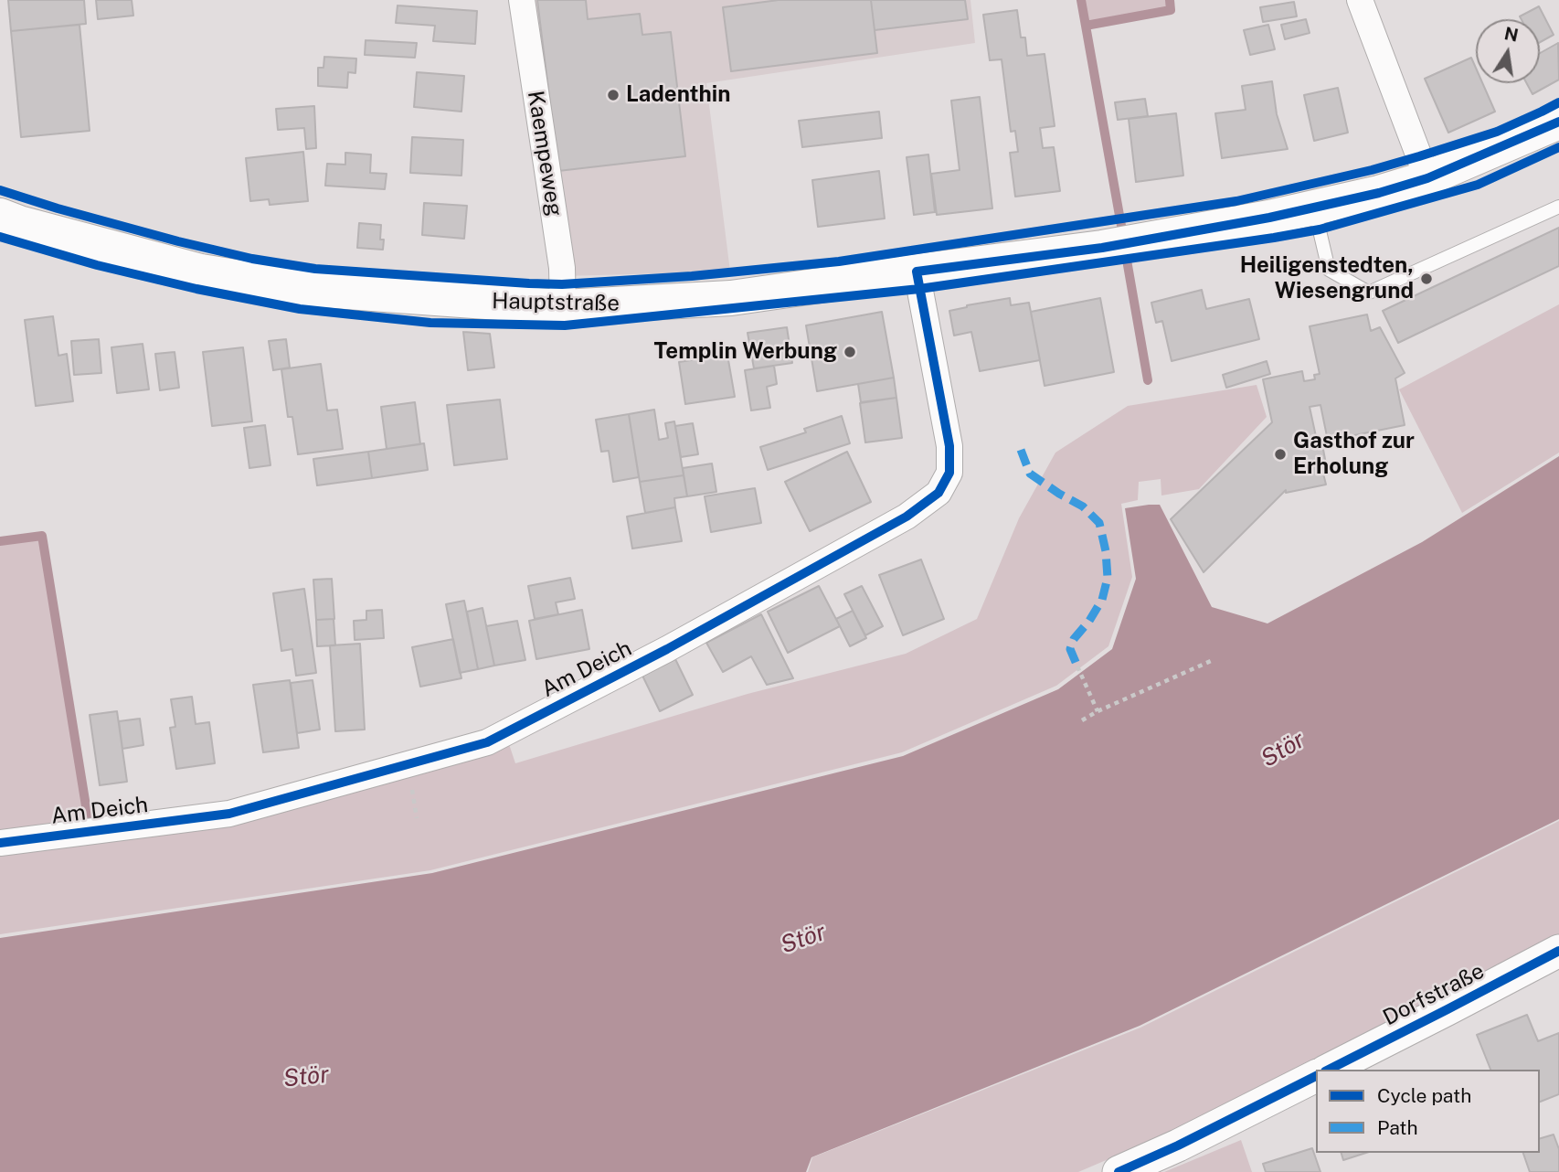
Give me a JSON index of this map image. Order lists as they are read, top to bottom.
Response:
{
  "streets": {
    "main road": ["Hauptstraße"],
    "street": ["Kaempeweg", "Am Deich", "Dorfstraße"]
  },
  "crossings": [
    ["Kaempeweg", "Hauptstraße"],
    ["Hauptstraße", "Am Deich"]
  ],
  "water": ["Stör"],
  "places": [
    "Ladenthin",
    "Heiligenstedten, Wiesengrund",
    "Templin Werbung",
    "Gasthof zur Erholung"
  ],
  "legend": ["Cycle path", "Path"],
  "north": "top"
}
